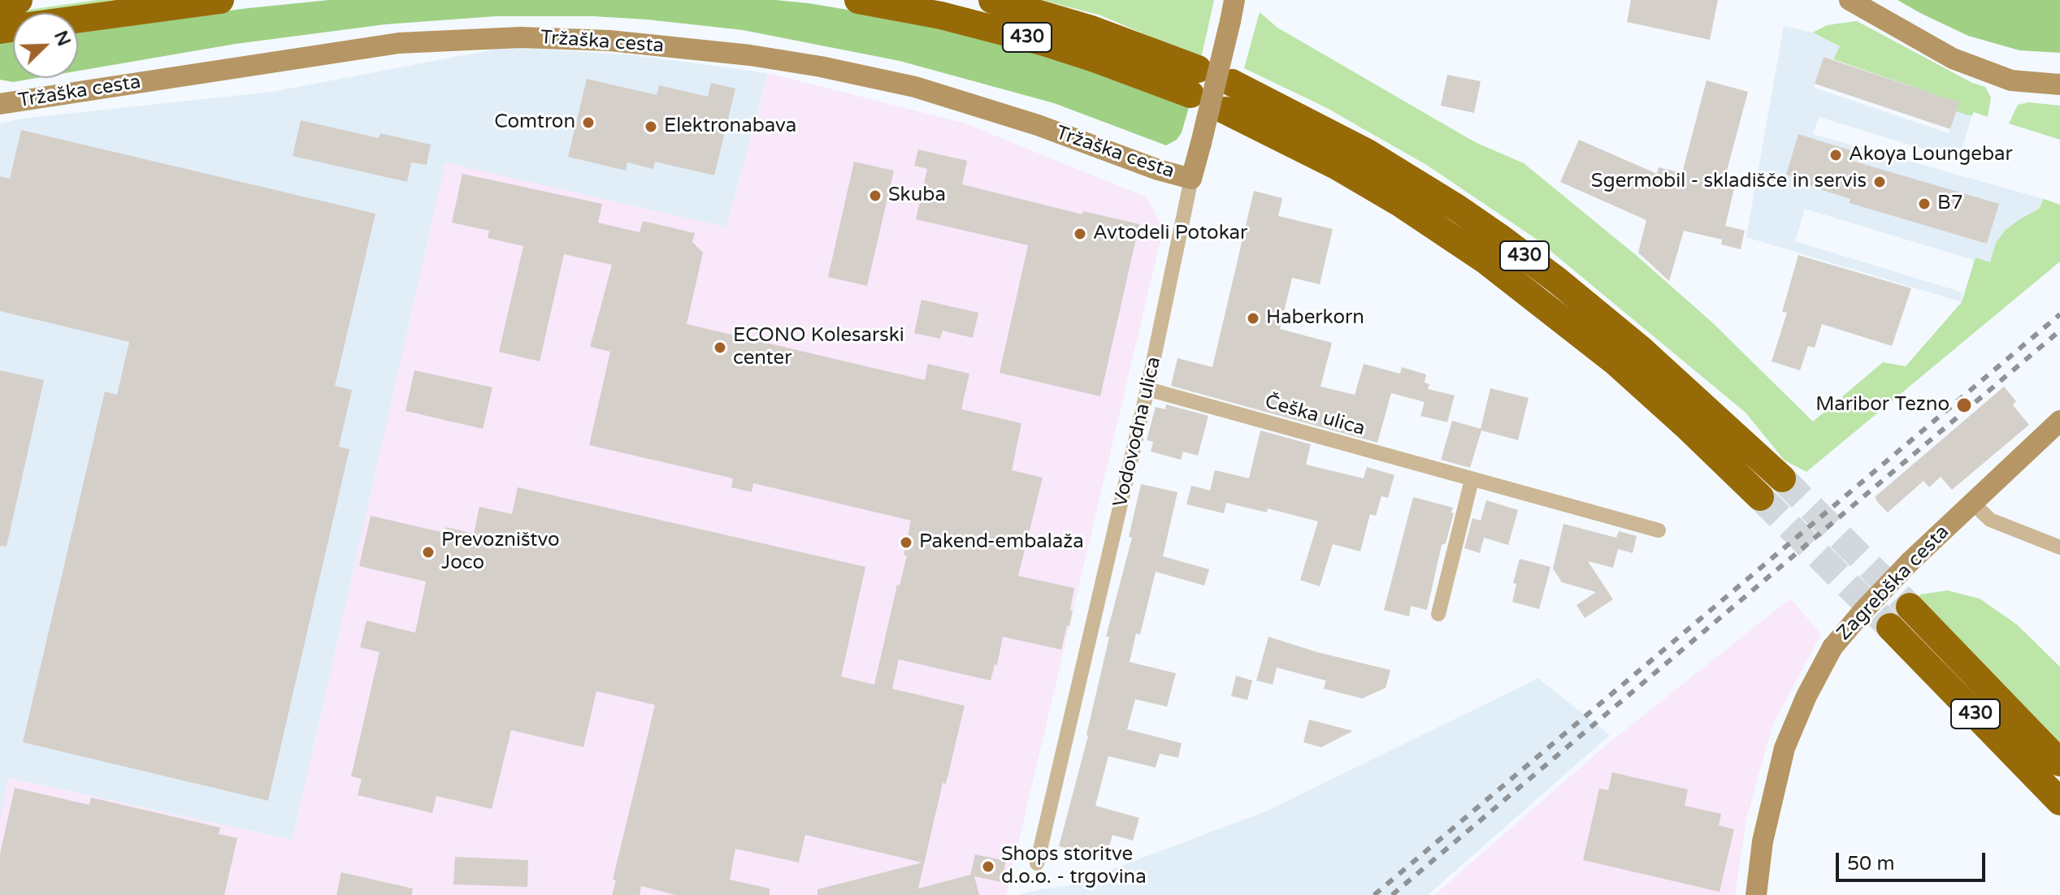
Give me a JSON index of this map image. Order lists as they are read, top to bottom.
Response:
{
  "streets": {
    "highway": ["430"],
    "street": [
      "Tržaška cesta",
      "Češka ulica",
      "Vodovodna ulica",
      "Zagrebška cesta"
    ]
  },
  "crossings": [
    ["Tržaška cesta", "Vodovodna ulica"],
    ["Češka ulica", "Vodovodna ulica"]
  ],
  "places": [
    "Comtron",
    "Elektronabava",
    "Akoya Loungebar",
    "Sgermobil - skladišče in servis",
    "Skuba",
    "B7",
    "Avtodeli Potokar",
    "Haberkorn",
    "ECONO Kolesarski center",
    "Maribor Tezno",
    "Pakend-embalaža",
    "Prevozništvo Joco",
    "Shops storitve d.o.o. - trgovina"
  ],
  "scale_bar": "50 m",
  "north": "top right"
}
